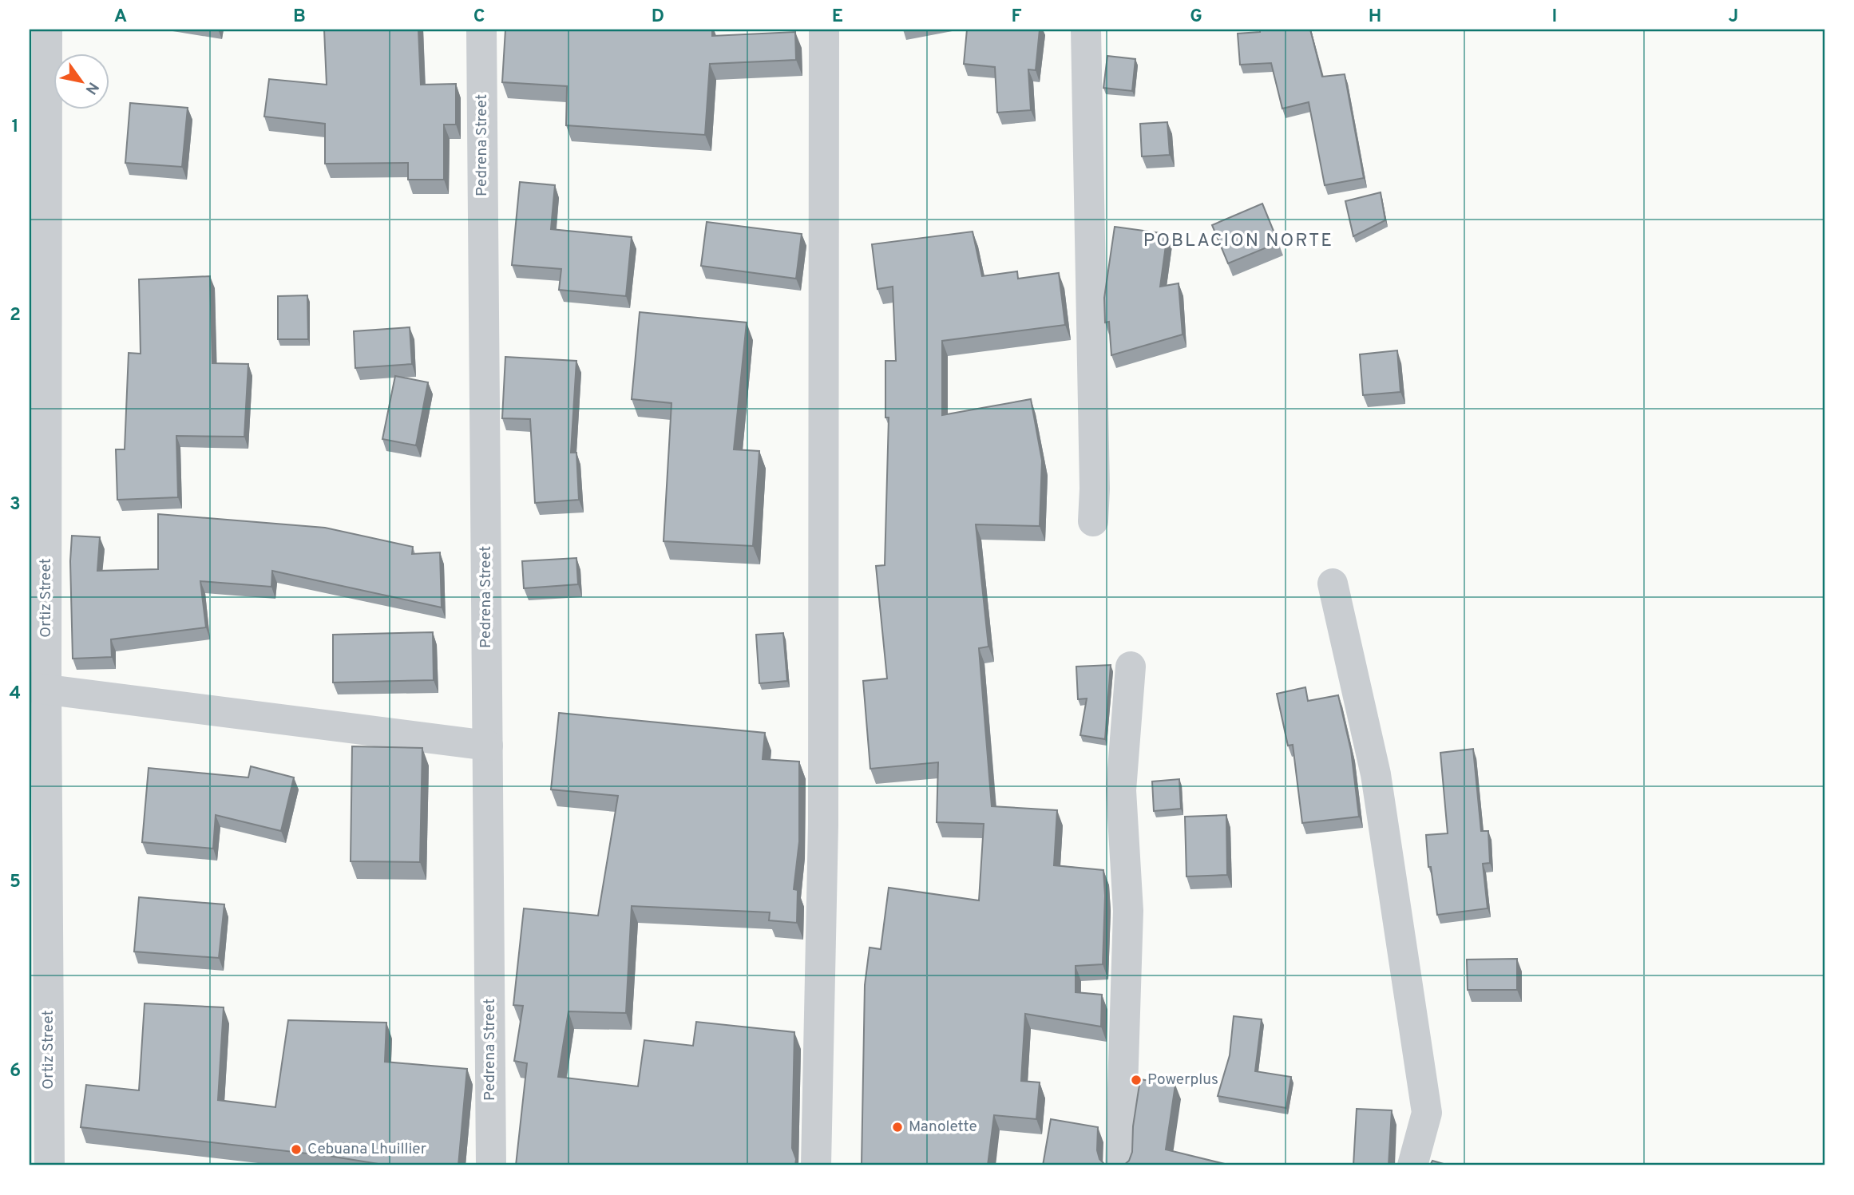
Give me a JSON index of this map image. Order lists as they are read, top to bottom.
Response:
{
  "streets": {
    "street": ["Pedrena Street", "Ortiz Street"]
  },
  "districts": ["POBLACION NORTE"],
  "places": ["Powerplus", "Manolette", "Cebuana Lhuillier"],
  "north": "bottom right",
  "grid": {
    "columns": [
      "A",
      "B",
      "C",
      "D",
      "E",
      "F",
      "G",
      "H",
      "I",
      "J"
    ],
    "rows": [
      "1",
      "2",
      "3",
      "4",
      "5",
      "6"
    ]
  }
}
